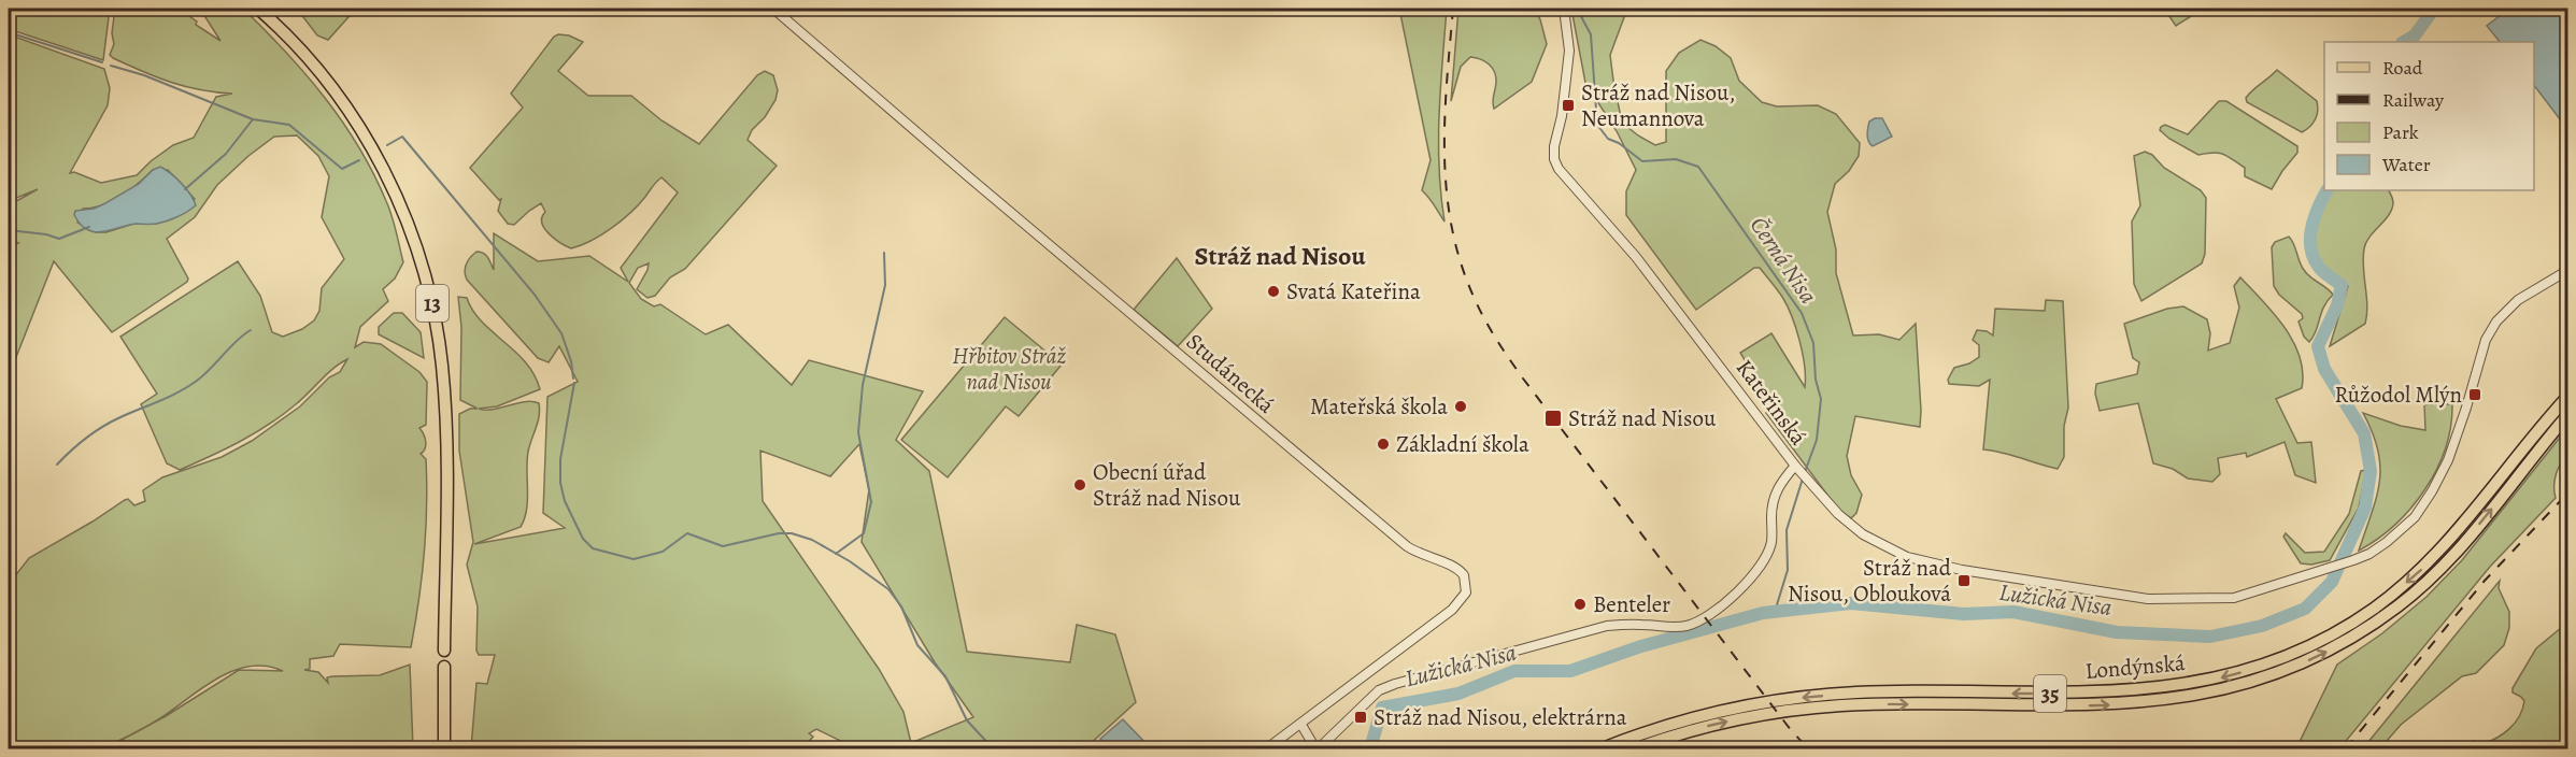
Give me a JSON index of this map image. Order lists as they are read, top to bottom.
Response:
{
  "streets": {
    "main road": ["13", "Londýnská", "35"],
    "street": ["Studánecká", "Kateřinská"]
  },
  "crossings": [
    ["Studánecká", "Kateřinská"]
  ],
  "districts": ["Stráž nad Nisou"],
  "water": ["Černá Nisa", "Lužická Nisa"],
  "parks": ["Hřbitov Stráž nad Nisou"],
  "places": {
    "transit": [
      "Stráž nad Nisou, Neumannova",
      "Růžodol Mlýn",
      "Stráž nad Nisou",
      "Stráž nad Nisou, Oblouková",
      "Stráž nad Nisou, elektrárna"
    ],
    "other": [
      "Svatá Kateřina",
      "Mateřská škola",
      "Základní škola",
      "Obecní úřad Stráž nad Nisou",
      "Benteler"
    ]
  },
  "legend": [
    "Road",
    "Railway",
    "Park",
    "Water"
  ]
}
